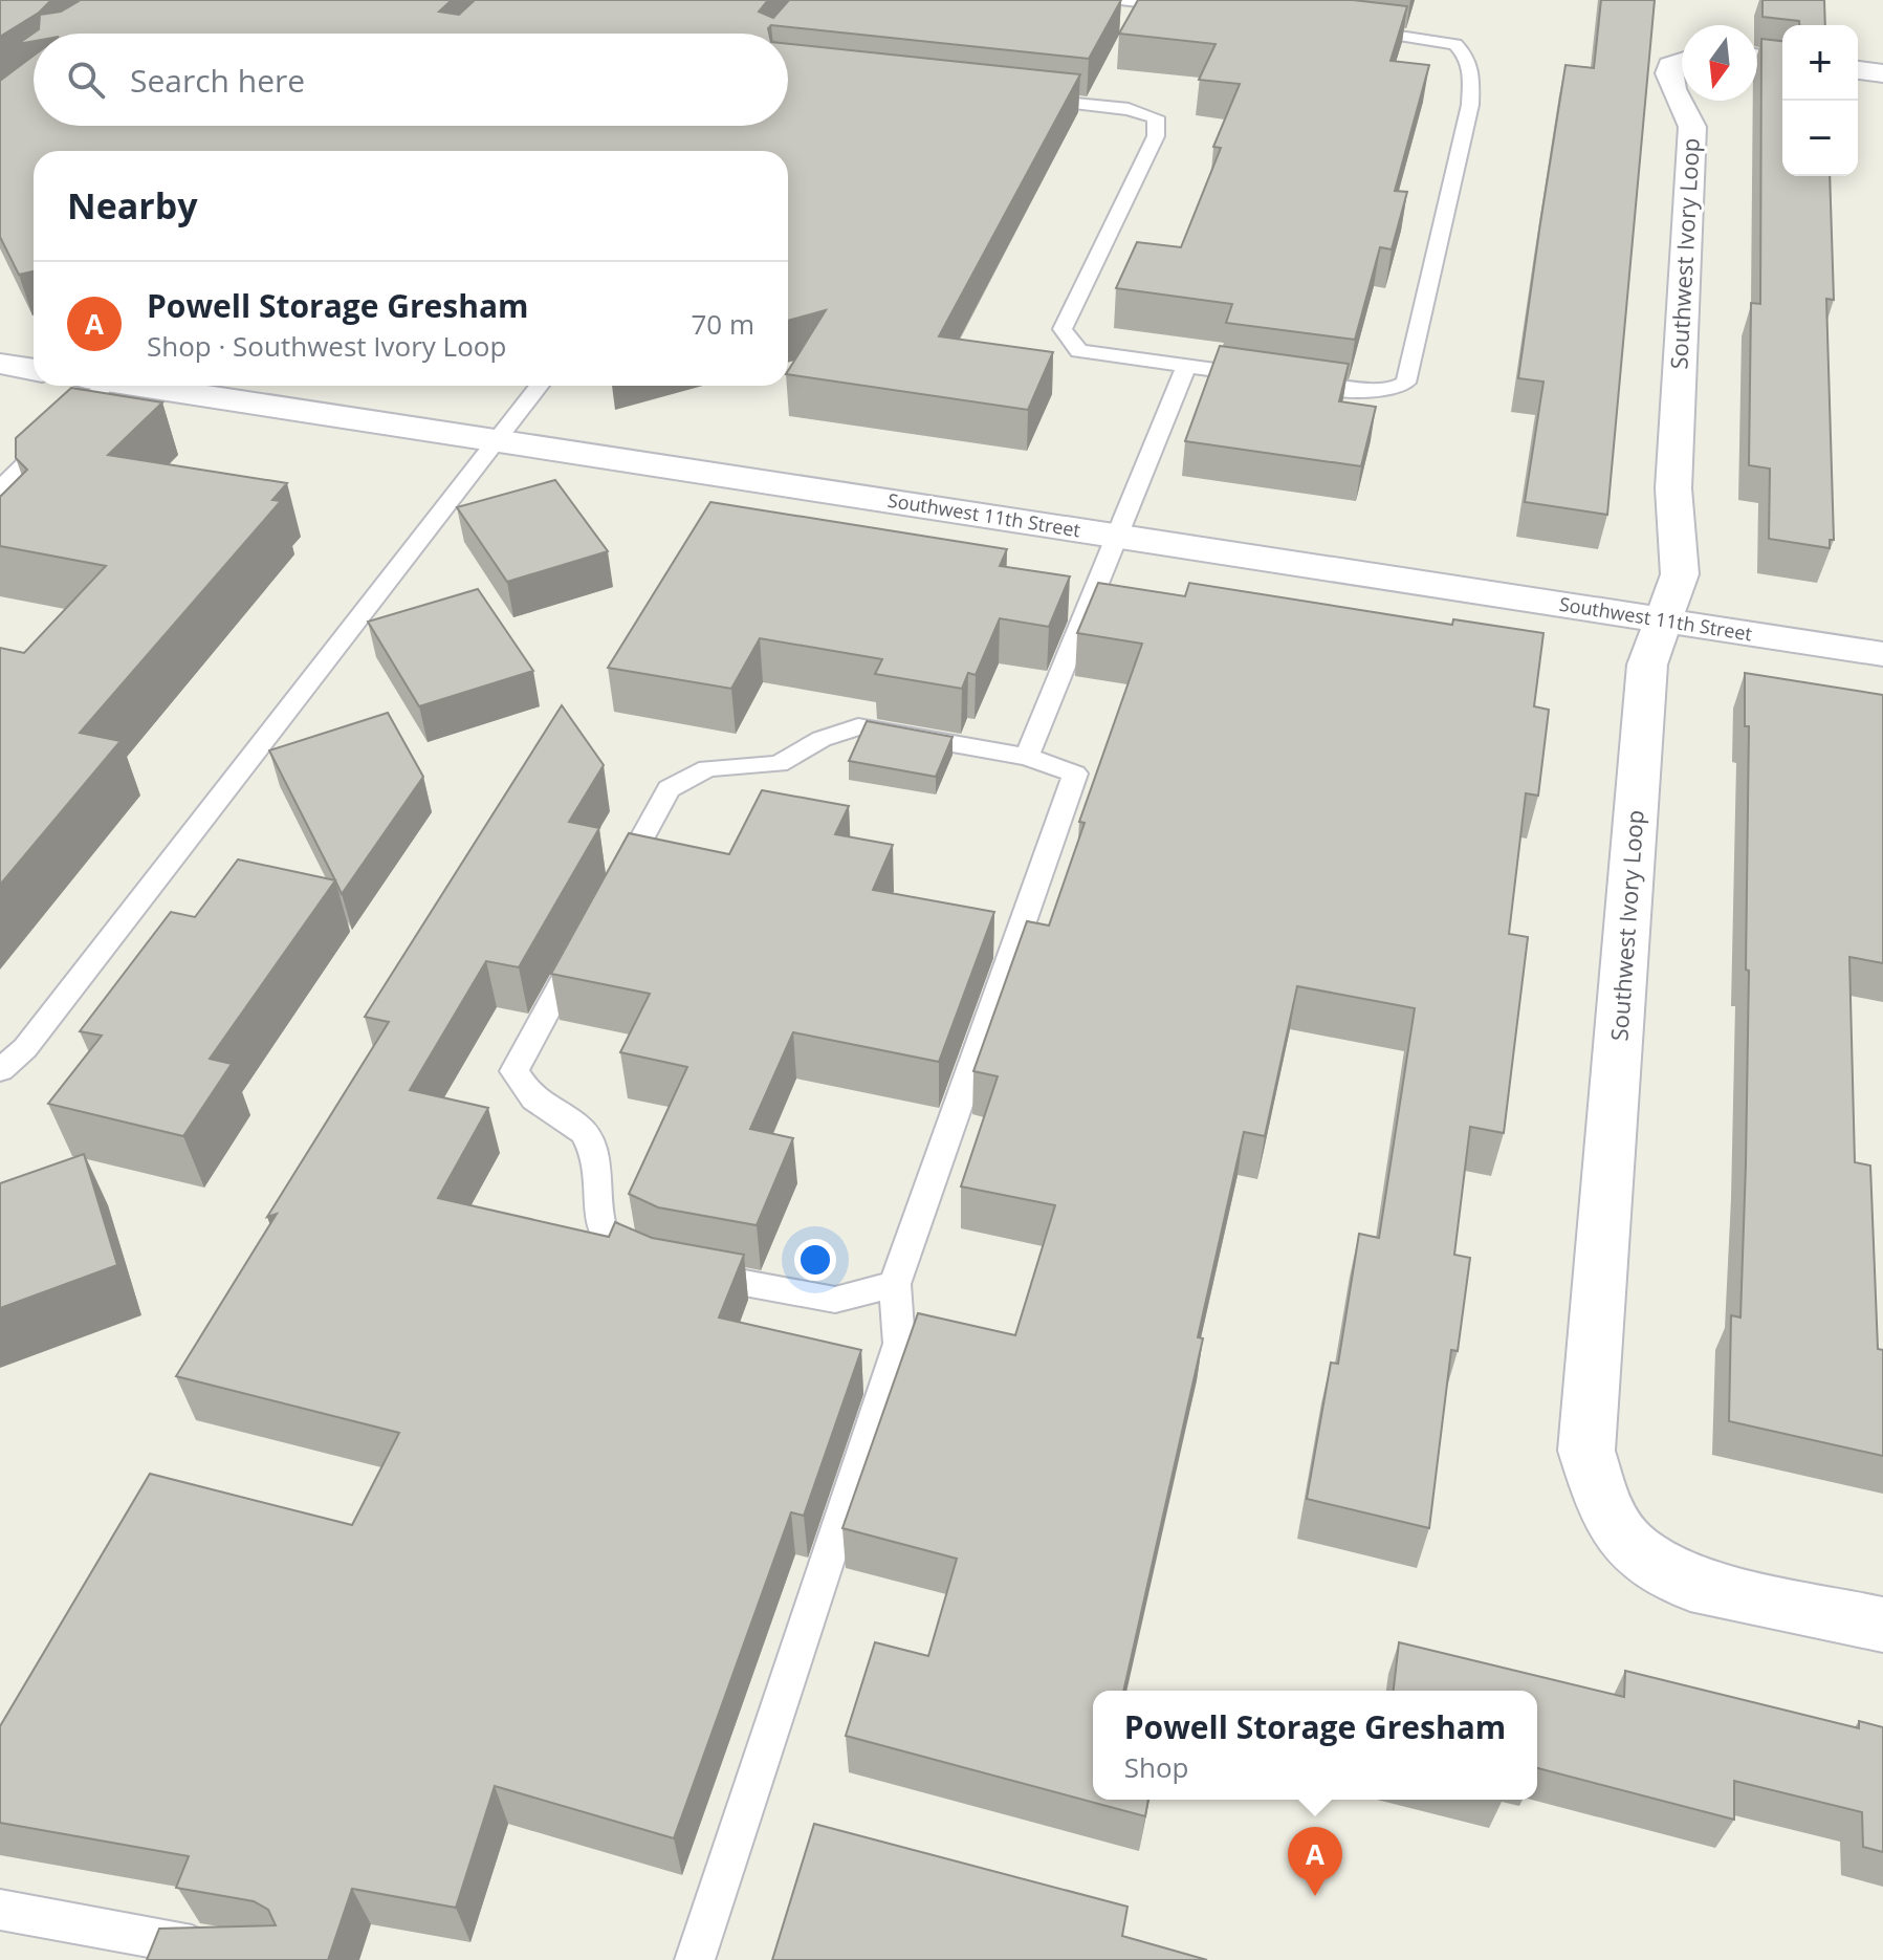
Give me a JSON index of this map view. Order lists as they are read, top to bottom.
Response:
{
  "streets": {
    "street": ["Southwest Ivory Loop", "Southwest 11th Street"]
  },
  "crossings": [
    ["Southwest Ivory Loop", "Southwest 11th Street"]
  ],
  "north": "bottom",
  "page": {
    "map_buttons": ["+", "−"],
    "search": "Search here",
    "heading": "Nearby",
    "list": [
      {
        "mark": "A",
        "name": "Powell Storage Gresham",
        "note": "Shop · Southwest Ivory Loop",
        "value": "70 m"
      }
    ],
    "popup": ["Powell Storage Gresham", "Shop"],
    "pins": "A"
  }
}
